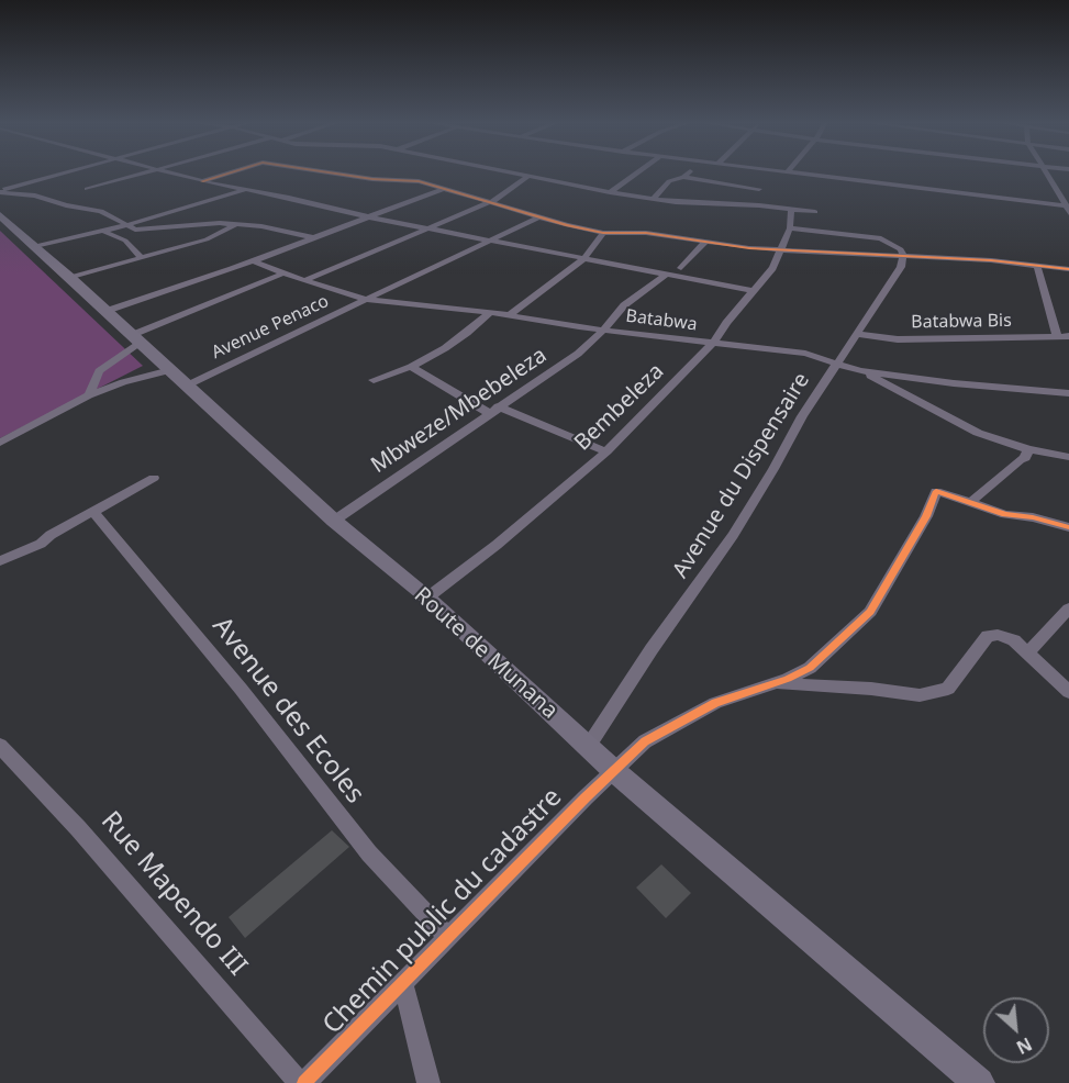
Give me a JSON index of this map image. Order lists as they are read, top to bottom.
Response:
{
  "streets": {
    "main road": ["Route de Munana"],
    "street": [
      "Batabwa",
      "Batabwa Bis",
      "Avenue Penaco",
      "Bembeleza",
      "Mbweze/Mbebeleza",
      "Avenue du Dispensaire",
      "Avenue des Ecoles",
      "Rue Mapendo III",
      "Chemin public du cadastre"
    ]
  },
  "crossings": [
    ["Batabwa", "Avenue Penaco"],
    ["Batabwa", "Bembeleza"],
    ["Batabwa", "Mbweze/Mbebeleza"],
    ["Batabwa", "Avenue du Dispensaire"],
    ["Batabwa Bis", "Avenue du Dispensaire"],
    ["Avenue Penaco", "Route de Munana"],
    ["Bembeleza", "Route de Munana"],
    ["Mbweze/Mbebeleza", "Route de Munana"],
    ["Avenue du Dispensaire", "Route de Munana"],
    ["Route de Munana", "Chemin public du cadastre"],
    ["Avenue des Ecoles", "Chemin public du cadastre"],
    ["Rue Mapendo III", "Chemin public du cadastre"]
  ],
  "north": "bottom right"
}
